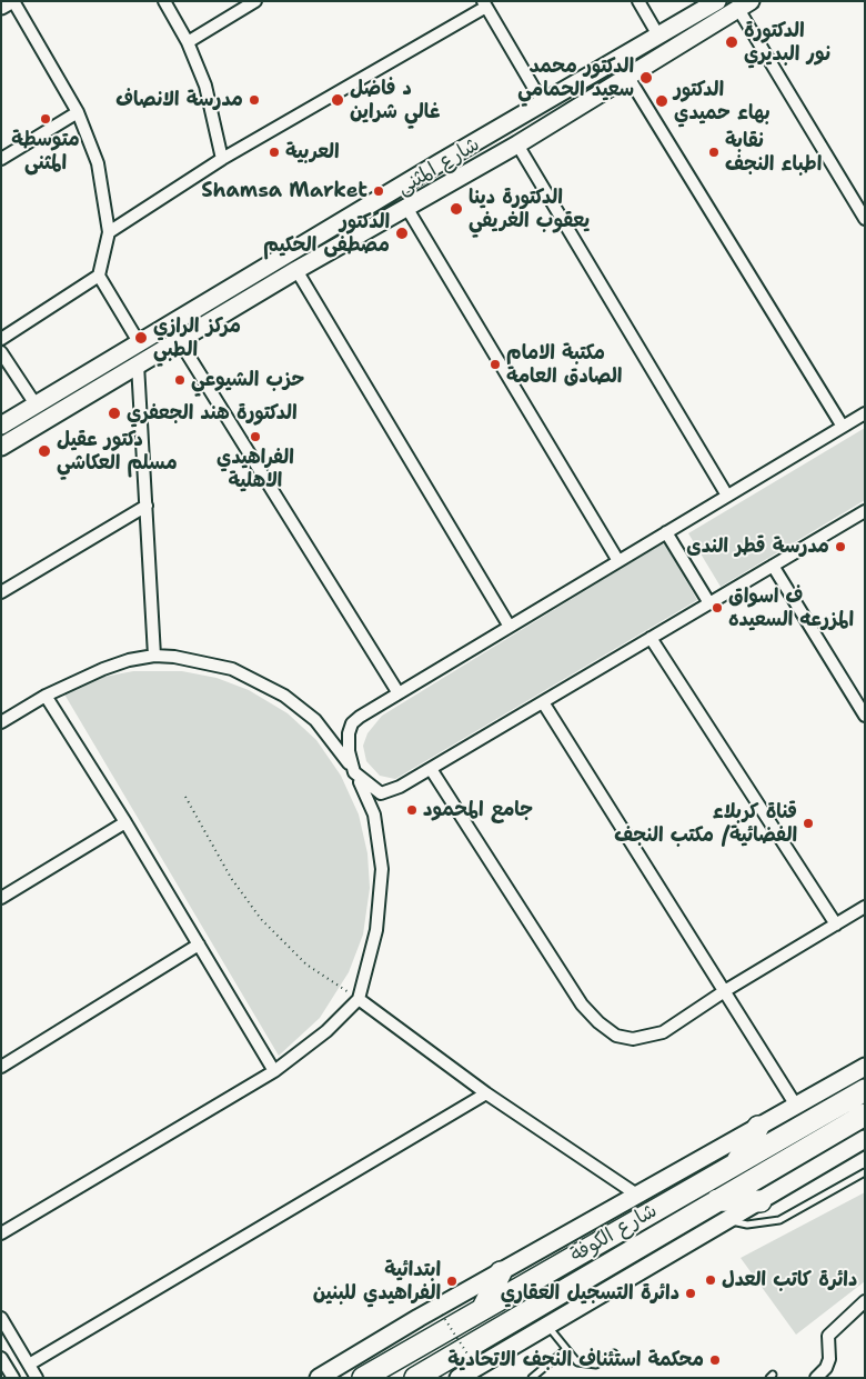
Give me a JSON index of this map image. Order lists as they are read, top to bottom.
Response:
{
  "streets": {
    "highway": ["شارع الكوفة"],
    "main road": ["شارع المثنى"]
  },
  "places": [
    "الدكتورة نور البديري",
    "الدكتور محمد سعيد الحمامي",
    "مدرسة الانصاف",
    "د فاضل غالي شراين",
    "الدكتور بهاء حميدي",
    "متوسطة المثنى",
    "العربية",
    "نقابة اطباء النجف",
    "Shamsa Market",
    "الدكتورة دينا يعقوب الغريفي",
    "الدكتور مصطفى الحكيم",
    "مركز الرازي الطبي",
    "مكتبة الامام الصادق العامة",
    "حزب الشيوعي",
    "الدكتورة هند الجعفري",
    "الفراهيدي الاهلية",
    "دكتور عقيل مسلم العكاشي",
    "مدرسة قطر الندى",
    "ف اسواق المزرعه السعيده",
    "جامع المحمود",
    "قناة كربلاء الفضائية/ مكتب النجف",
    "دائرة كاتب العدل",
    "ابتدائية الفراهيدي للبنين",
    "دائرة التسجيل العقاري",
    "محكمة استئناف النجف الاتحادية"
  ]
}
